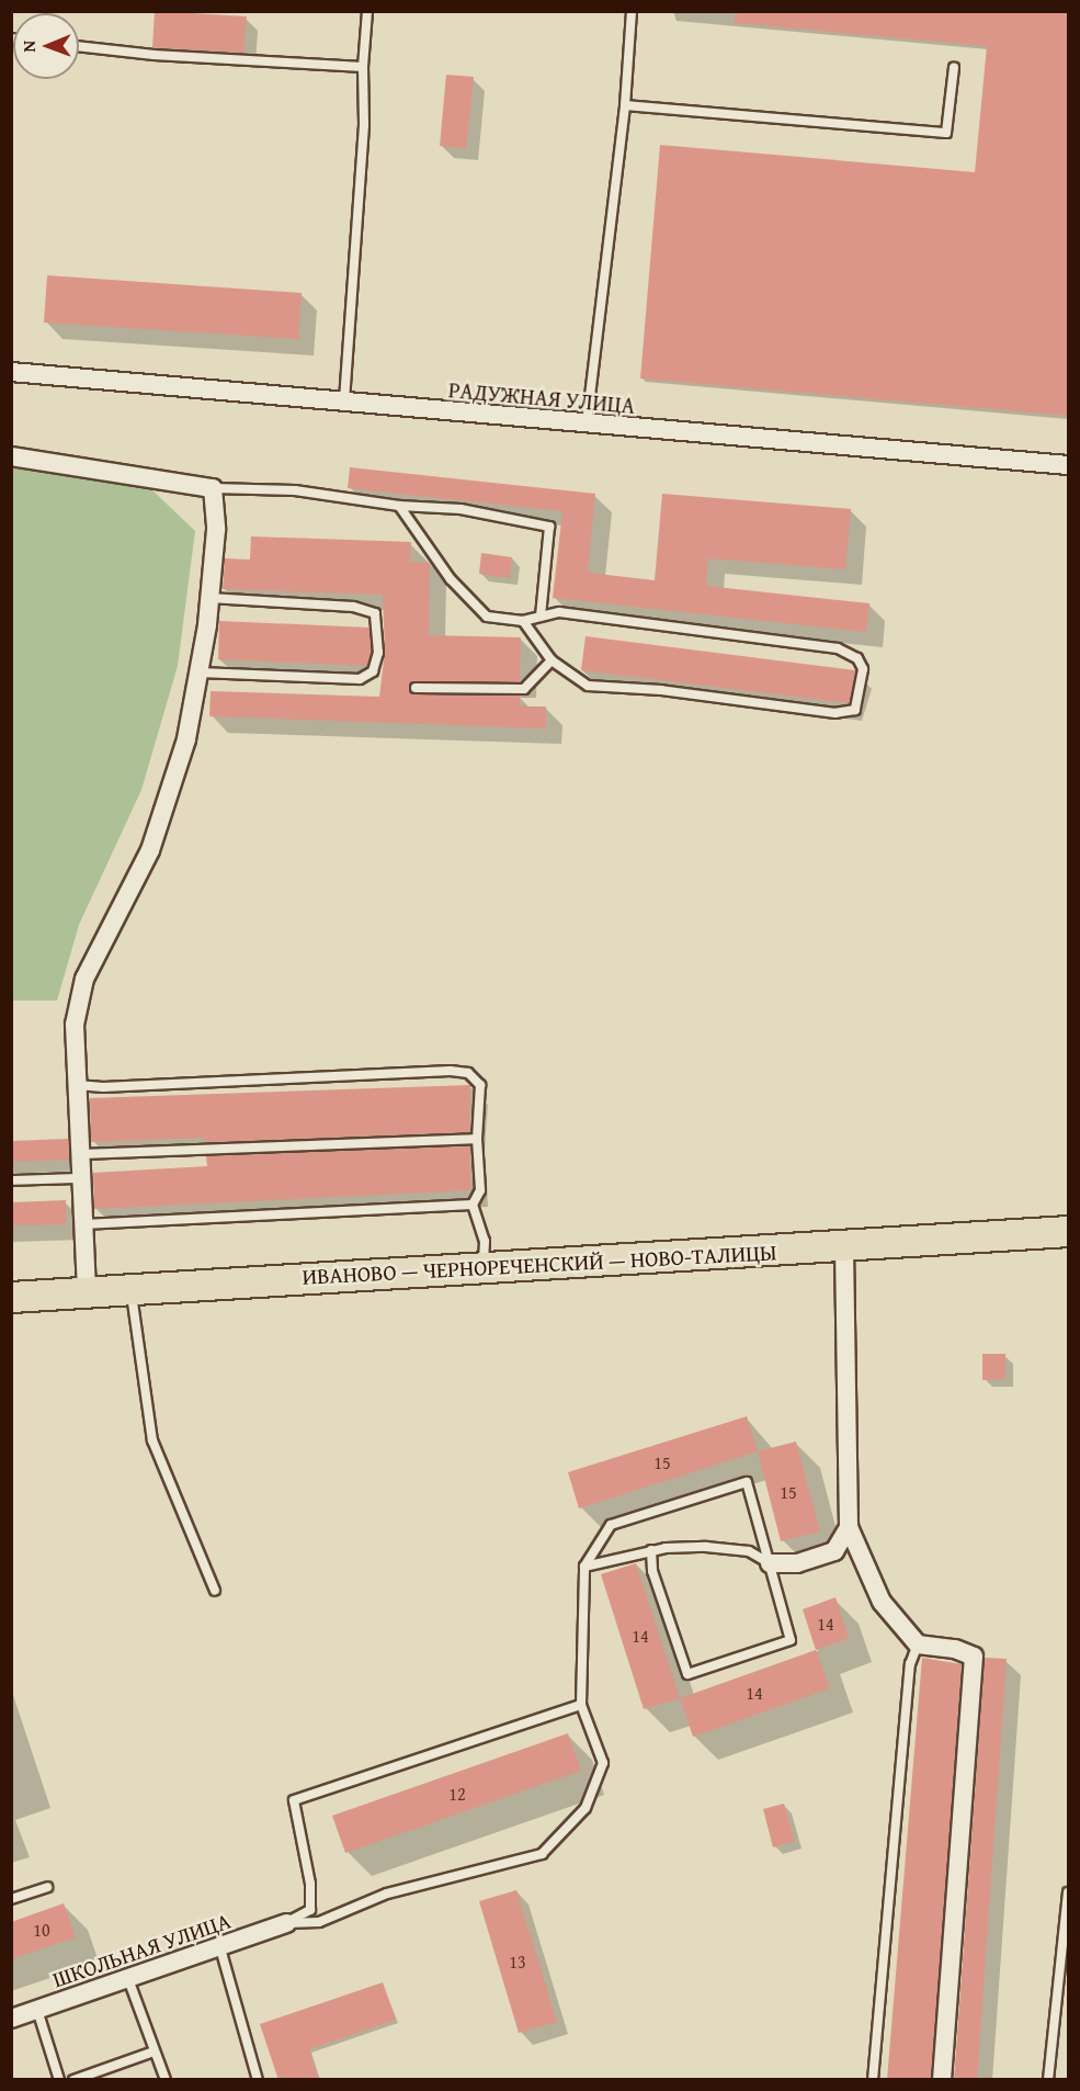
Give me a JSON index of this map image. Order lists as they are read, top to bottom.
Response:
{
  "streets": {
    "main road": ["ИВАНОВО — ЧЕРНОРЕЧЕНСКИЙ — НОВО-ТАЛИЦЫ"],
    "street": ["РАДУЖНАЯ УЛИЦА", "ШКОЛЬНАЯ УЛИЦА"]
  },
  "house_numbers": [
    "15",
    "15",
    "14",
    "14",
    "14",
    "12",
    "10",
    "13"
  ],
  "north": "left"
}
